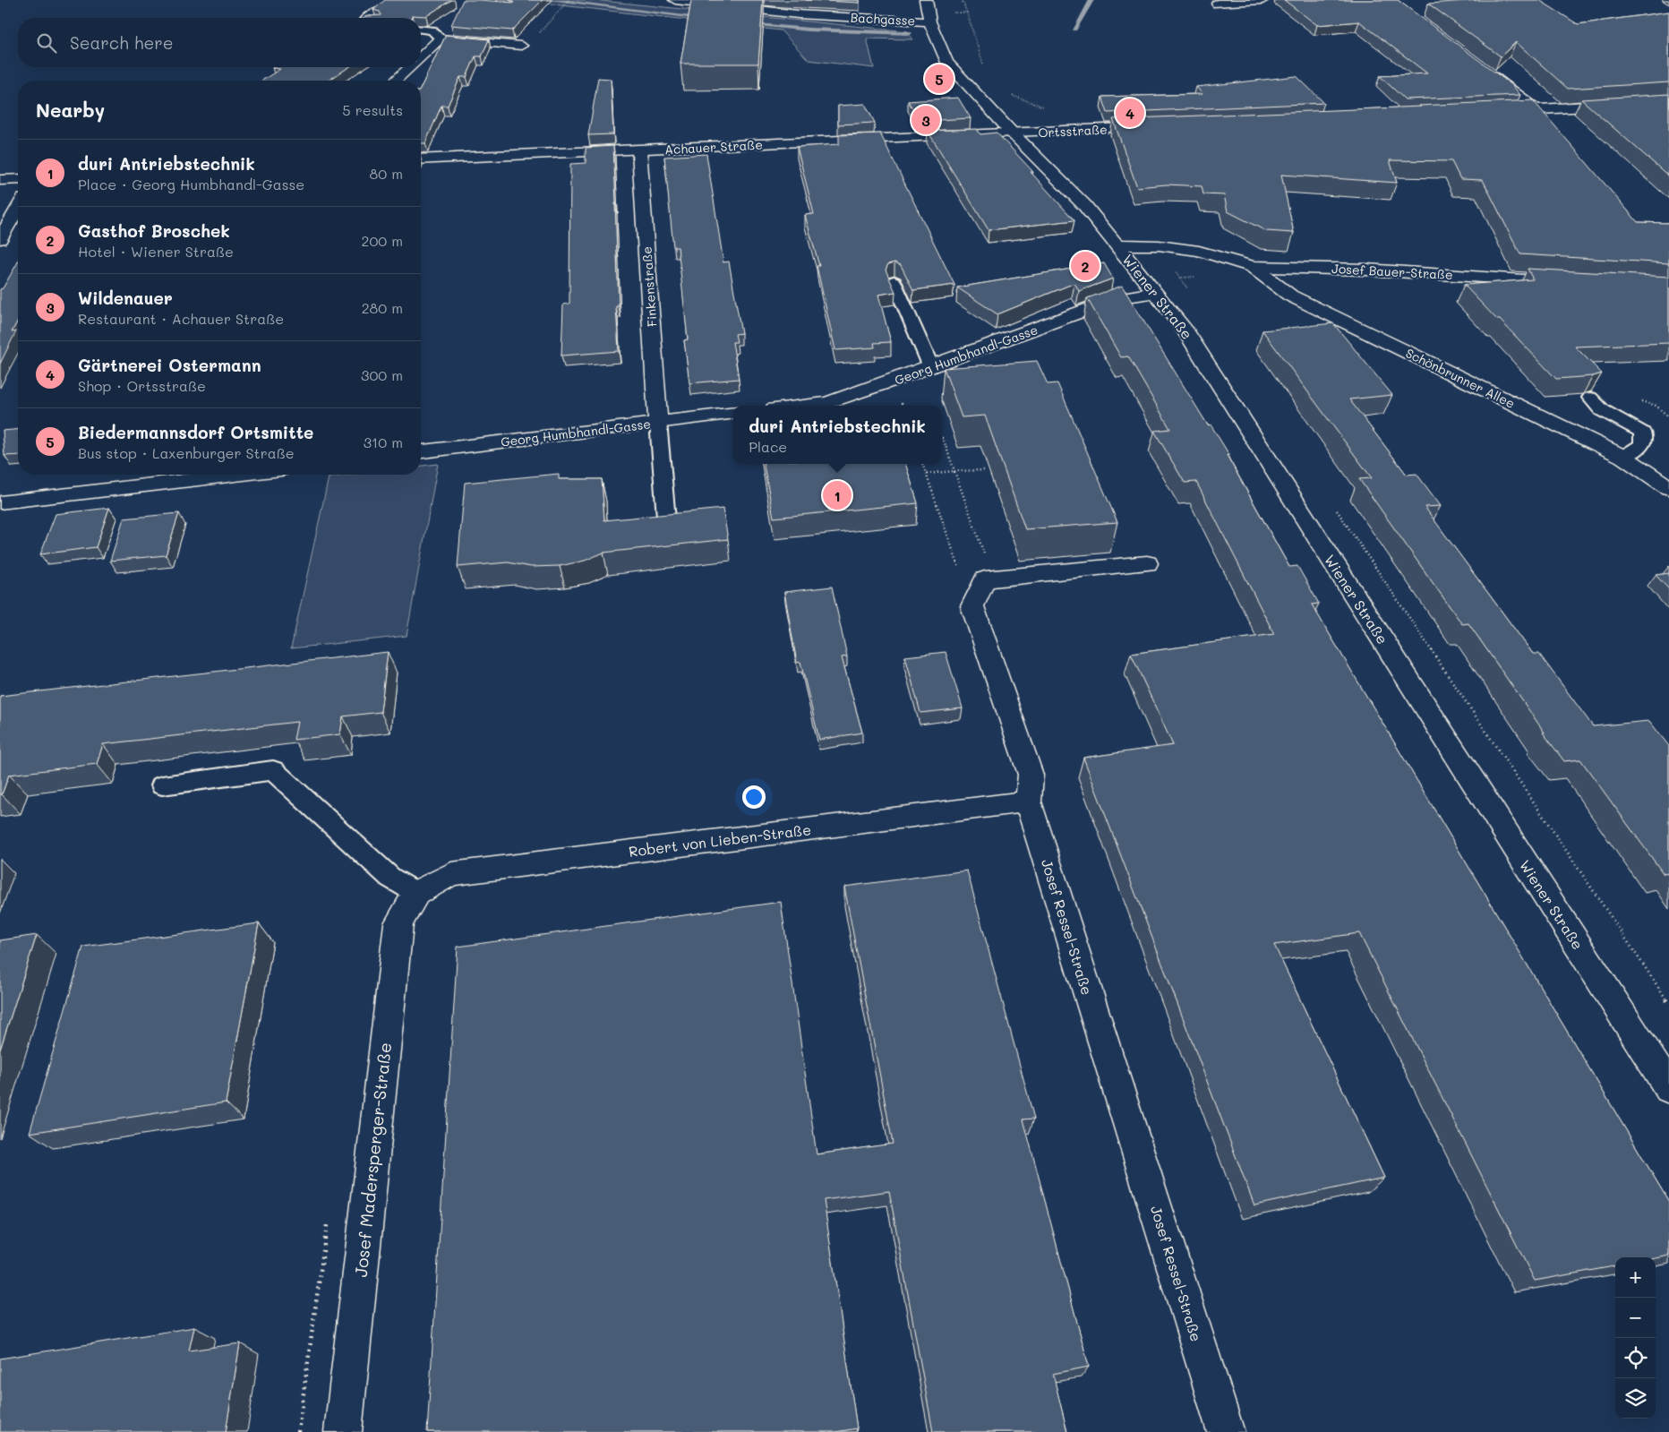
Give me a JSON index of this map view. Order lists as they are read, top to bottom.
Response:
{
  "streets": {
    "street": [
      "Bachgasse",
      "Ortsstraße",
      "Achauer Straße",
      "Josef Bauer-Straße",
      "Finkenstraße",
      "Wiener Straße",
      "Georg Humbhandl-Gasse",
      "Schönbrunner Allee",
      "Robert von Lieben-Straße",
      "Josef Ressel-Straße",
      "Josef Madersperger-Straße"
    ]
  },
  "crossings": [
    ["Bachgasse", "Wiener Straße"],
    ["Ortsstraße", "Achauer Straße"],
    ["Ortsstraße", "Wiener Straße"],
    ["Achauer Straße", "Finkenstraße"],
    ["Achauer Straße", "Wiener Straße"],
    ["Josef Bauer-Straße", "Wiener Straße"],
    ["Josef Bauer-Straße", "Schönbrunner Allee"],
    ["Finkenstraße", "Georg Humbhandl-Gasse"],
    ["Wiener Straße", "Georg Humbhandl-Gasse"],
    ["Robert von Lieben-Straße", "Josef Ressel-Straße"],
    ["Robert von Lieben-Straße", "Josef Madersperger-Straße"]
  ],
  "page": {
    "search": "Search here",
    "pins": [
      "5",
      "4",
      "3",
      "2",
      "1"
    ],
    "heading": ["Nearby", "5 results"],
    "list": [
      {
        "mark": "1",
        "name": "duri Antriebstechnik",
        "note": "Place · Georg Humbhandl-Gasse",
        "value": "80 m"
      },
      {
        "mark": "2",
        "name": "Gasthof Broschek",
        "note": "Hotel · Wiener Straße",
        "value": "200 m"
      },
      {
        "mark": "3",
        "name": "Wildenauer",
        "note": "Restaurant · Achauer Straße",
        "value": "280 m"
      },
      {
        "mark": "4",
        "name": "Gärtnerei Ostermann",
        "note": "Shop · Ortsstraße",
        "value": "300 m"
      },
      {
        "mark": "5",
        "name": "Biedermannsdorf Ortsmitte",
        "note": "Bus stop · Laxenburger Straße",
        "value": "310 m"
      }
    ],
    "popup": ["duri Antriebstechnik", "Place"],
    "map_buttons": ["+", "−"]
  }
}
